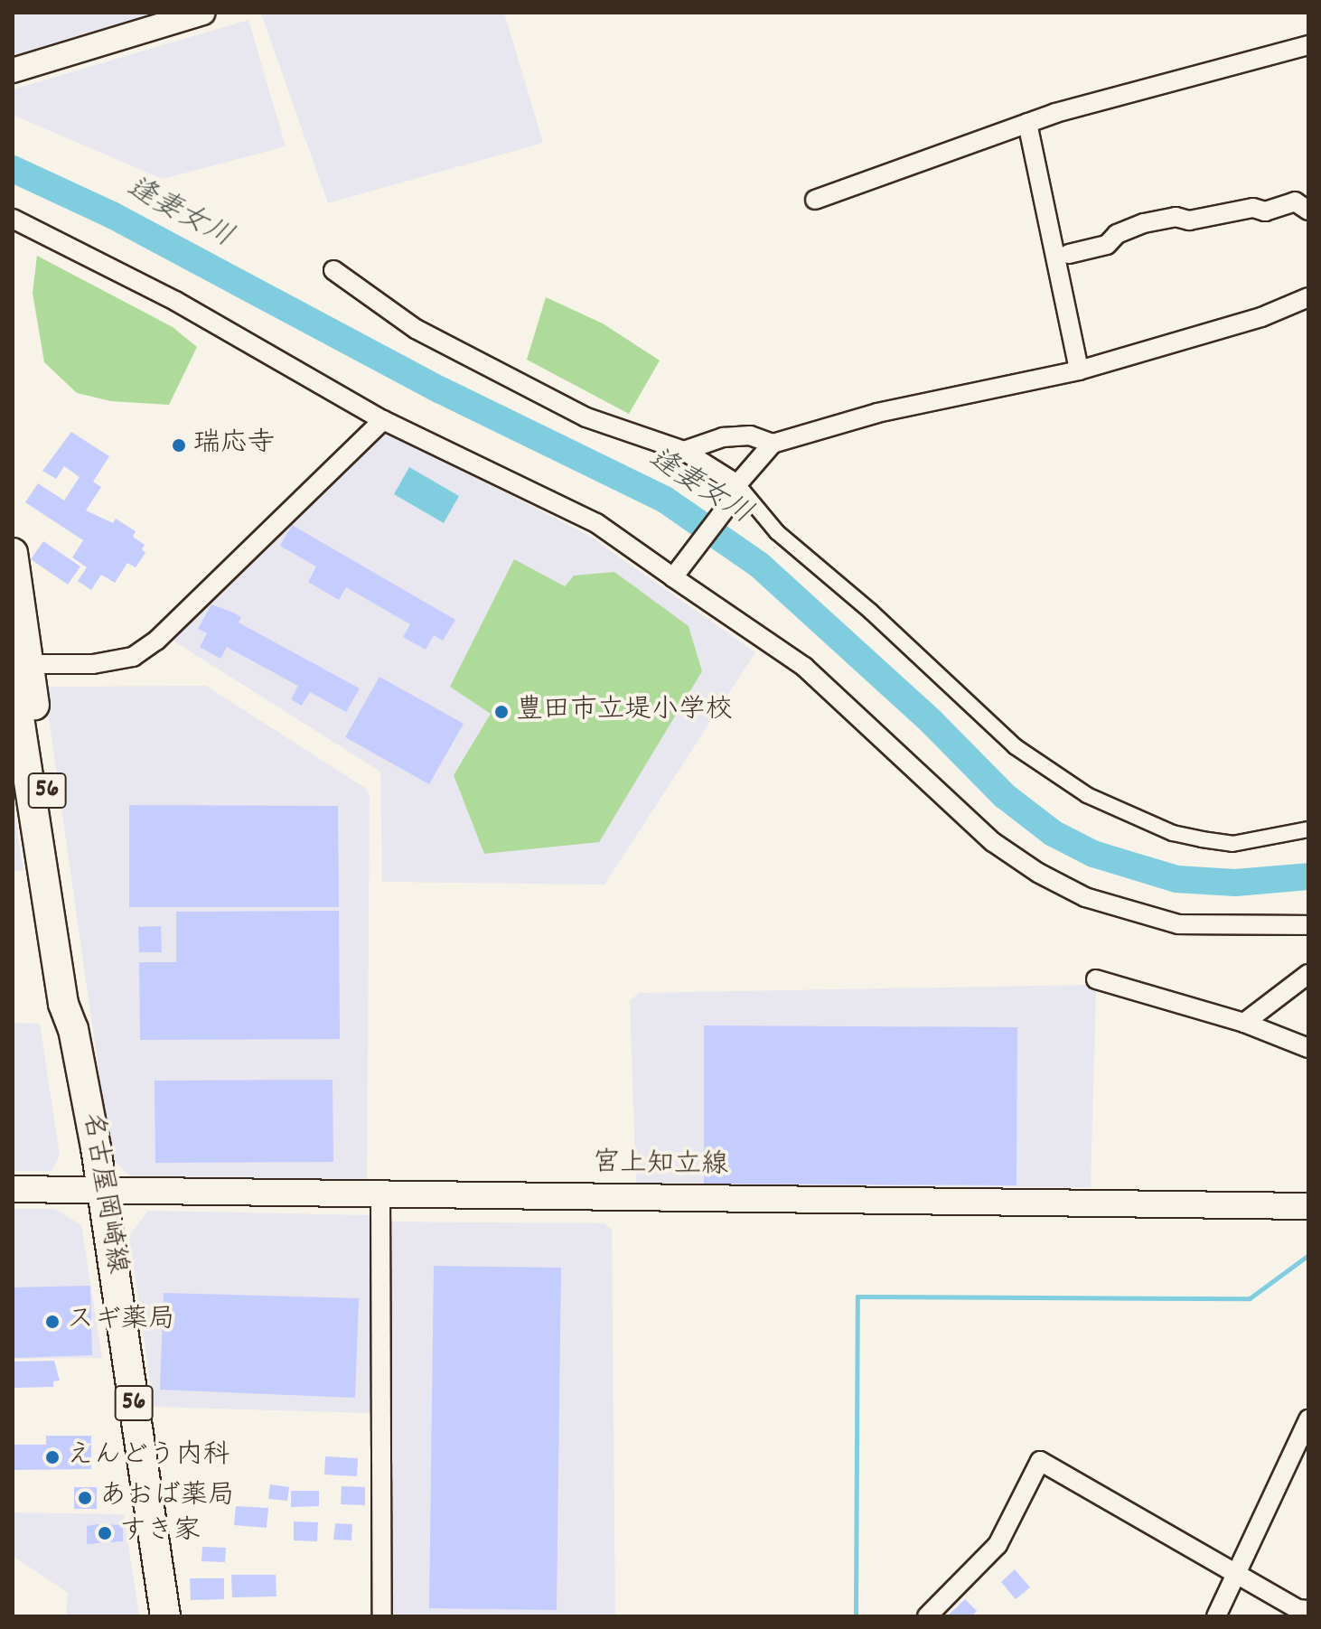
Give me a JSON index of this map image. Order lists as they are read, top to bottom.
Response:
{
  "streets": {
    "main road": ["56", "宮上知立線", "名古屋岡崎線"]
  },
  "crossings": [
    ["宮上知立線", "名古屋岡崎線"]
  ],
  "water": ["逢妻女川"],
  "places": [
    "瑞応寺",
    "豊田市立堤小学校",
    "スギ薬局",
    "えんどう内科",
    "あおば薬局",
    "すき家"
  ]
}
